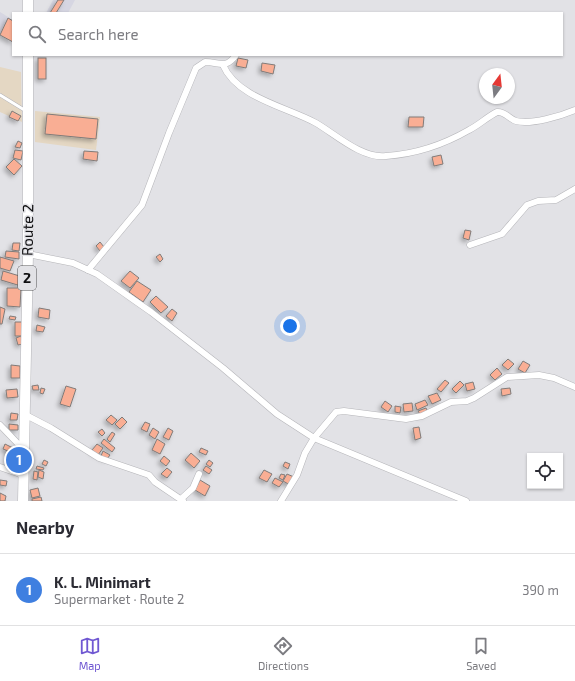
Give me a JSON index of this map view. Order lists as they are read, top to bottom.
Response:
{
  "streets": {
    "highway": ["Route 2", "2"]
  },
  "north": "top",
  "page": {
    "search": "Search here",
    "pins": "1",
    "heading": "Nearby",
    "list": [
      {
        "mark": "1",
        "name": "K. L. Minimart",
        "note": "Supermarket · Route 2",
        "value": "390 m"
      }
    ],
    "nav": ["Map", "Directions", "Saved"]
  }
}
